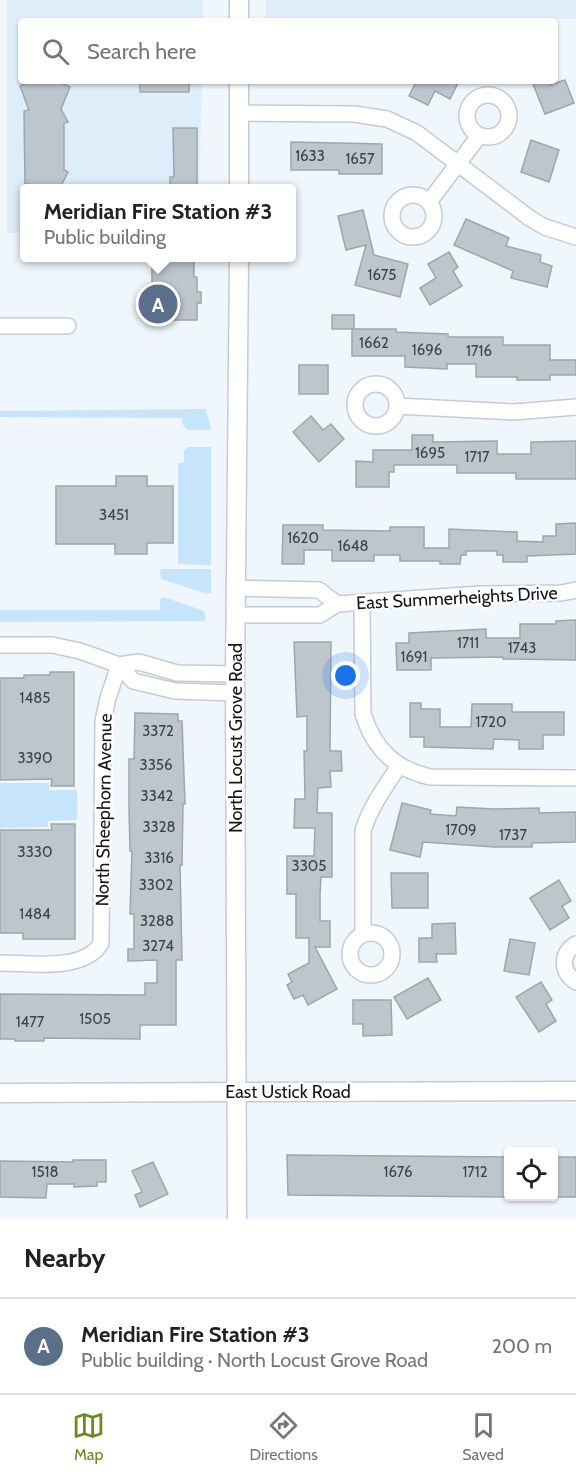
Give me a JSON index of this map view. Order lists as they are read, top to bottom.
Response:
{
  "streets": {
    "main road": ["North Locust Grove Road", "East Ustick Road"],
    "street": ["East Summerheights Drive", "North Sheephorn Avenue"]
  },
  "crossings": [
    ["East Summerheights Drive", "North Locust Grove Road"],
    ["North Locust Grove Road", "East Ustick Road"]
  ],
  "house_numbers": [
    "1633",
    "1657",
    "1675",
    "1662",
    "1696",
    "1716",
    "1695",
    "1717",
    "3451",
    "1620",
    "1648",
    "1711",
    "1743",
    "1691",
    "1485",
    "1720",
    "3372",
    "3390",
    "3356",
    "3342",
    "3328",
    "1709",
    "1737",
    "3330",
    "3316",
    "3305",
    "3302",
    "1484",
    "3288",
    "3274",
    "1505",
    "1477",
    "1518",
    "1676",
    "1712"
  ],
  "page": {
    "search": "Search here",
    "popup": ["Meridian Fire Station #3", "Public building"],
    "pins": "A",
    "heading": "Nearby",
    "list": [
      {
        "mark": "A",
        "name": "Meridian Fire Station #3",
        "note": "Public building · North Locust Grove Road",
        "value": "200 m"
      }
    ],
    "nav": ["Map", "Directions", "Saved"]
  }
}
